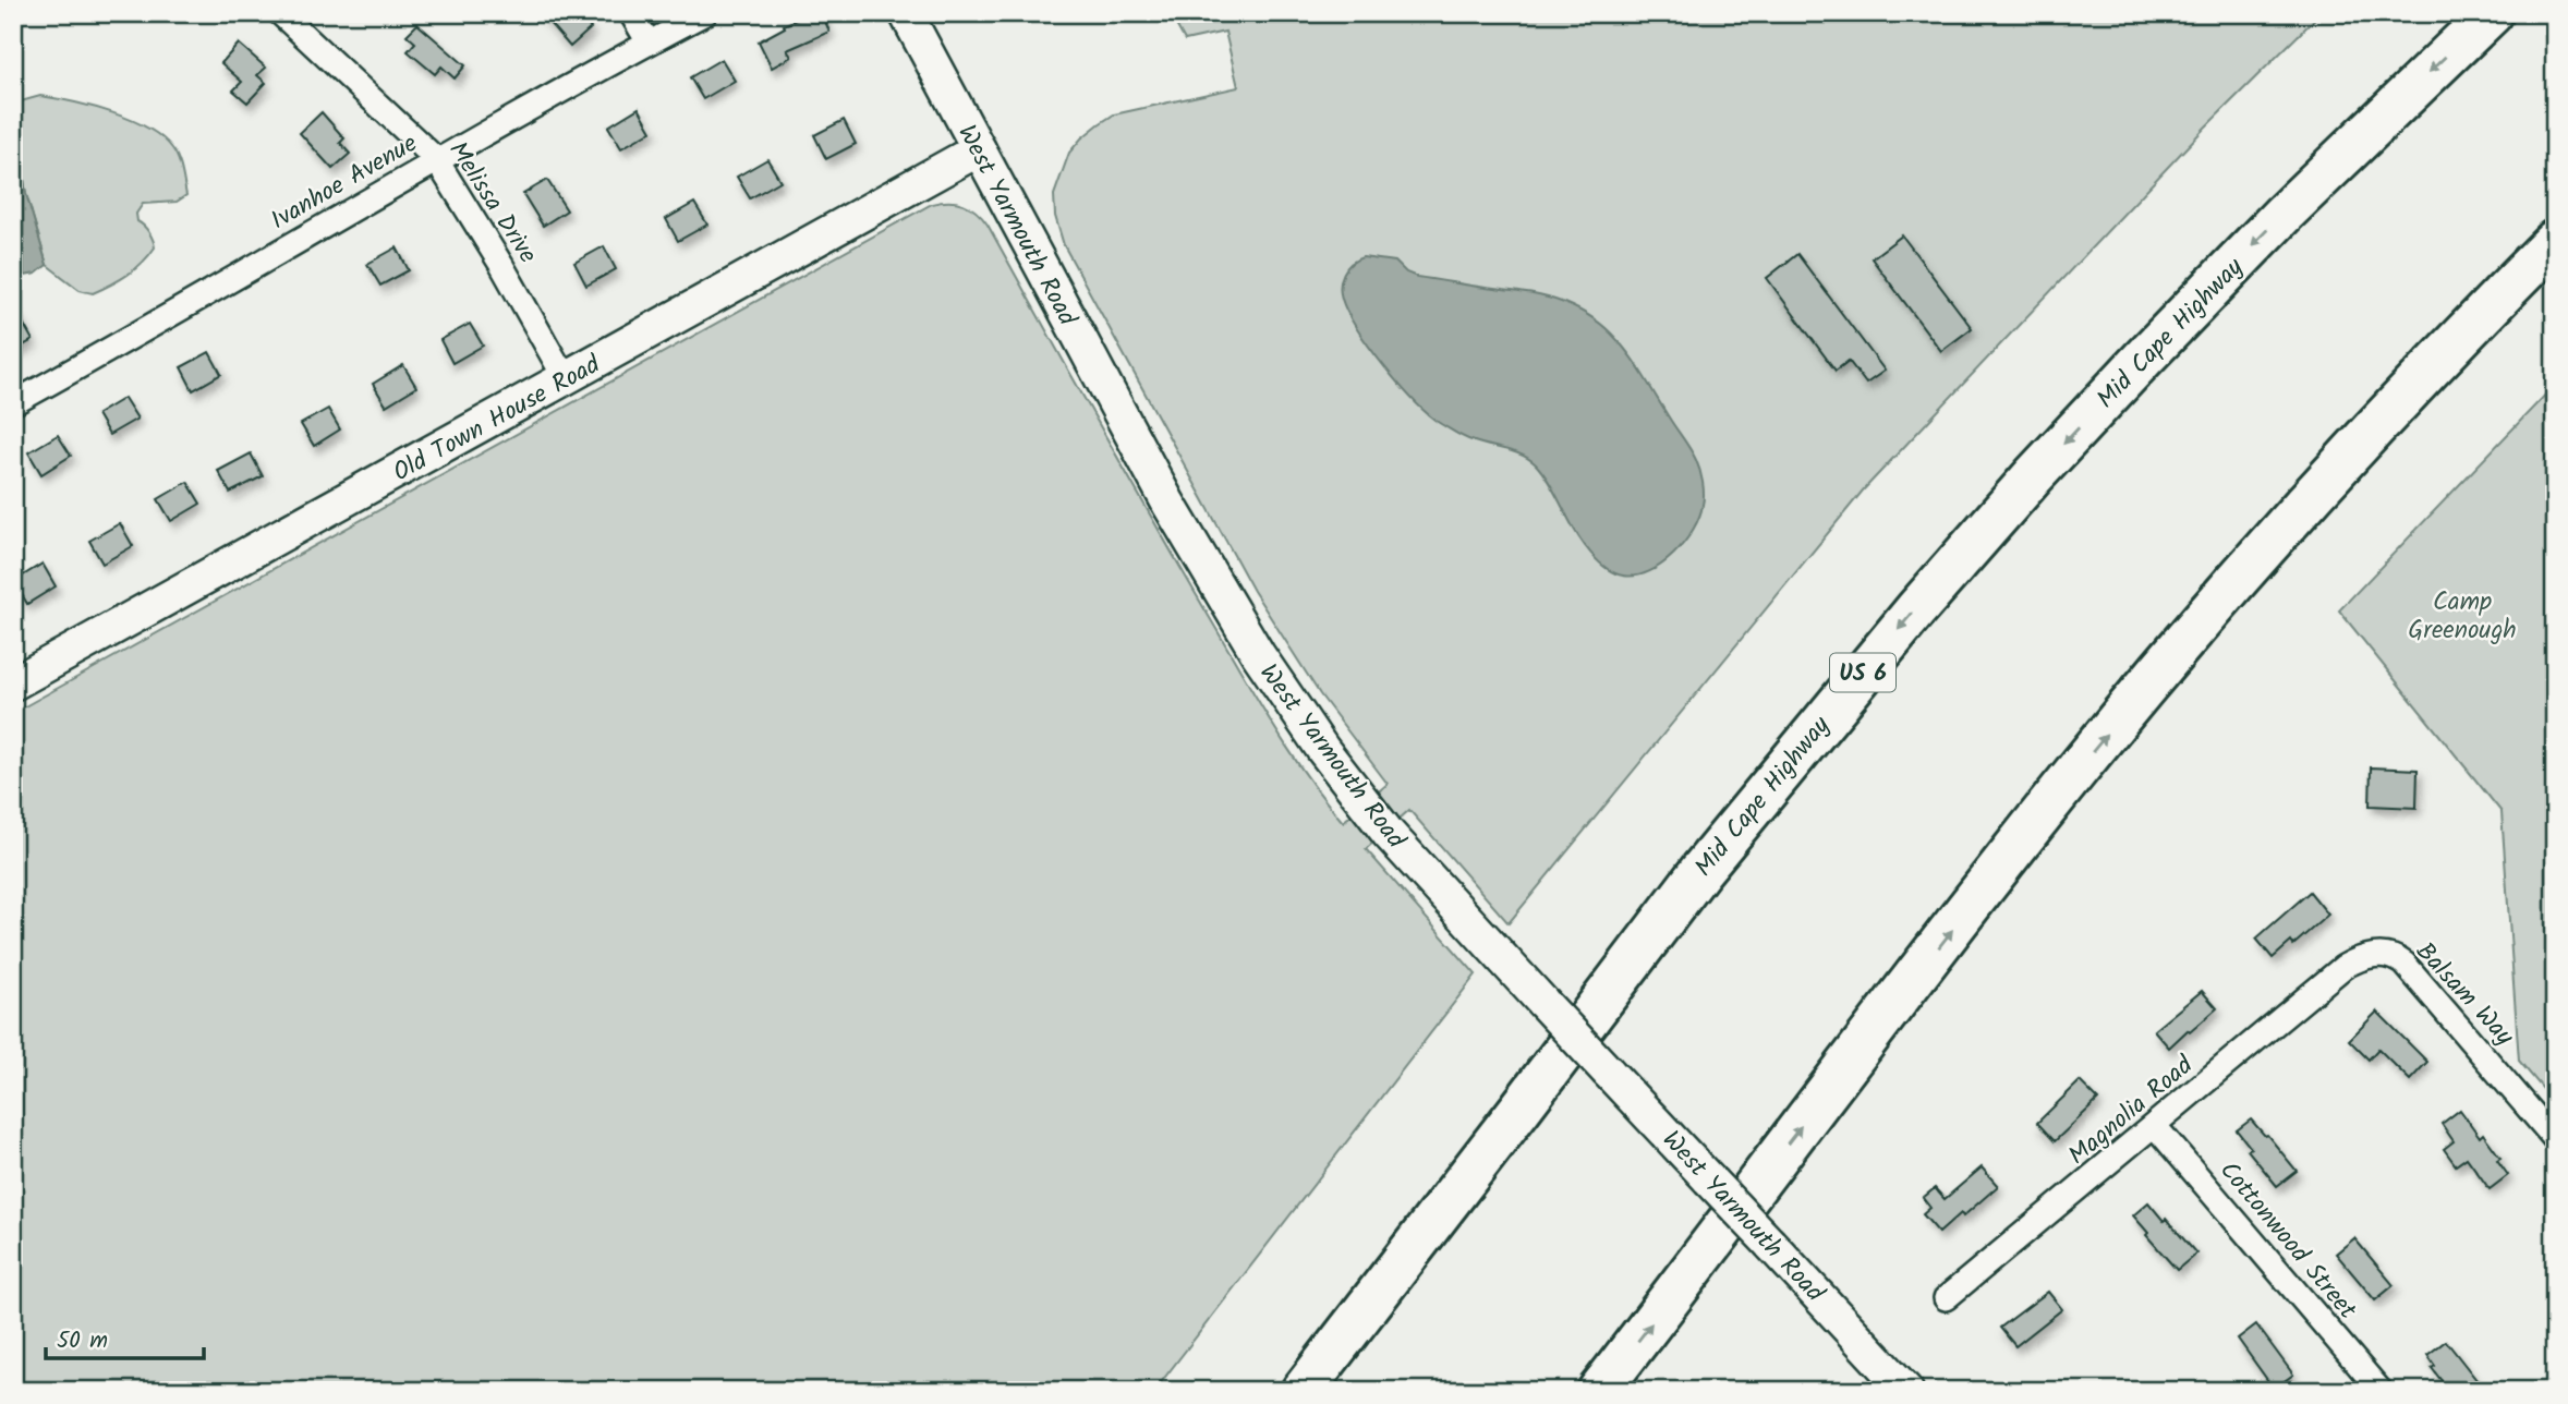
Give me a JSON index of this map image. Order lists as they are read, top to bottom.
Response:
{
  "streets": {
    "highway": ["Mid Cape Highway", "US 6"],
    "main road": ["West Yarmouth Road", "Old Town House Road"],
    "street": [
      "Ivanhoe Avenue",
      "Melissa Drive",
      "Balsam Way",
      "Magnolia Road",
      "Cottonwood Street"
    ]
  },
  "crossings": [
    ["Ivanhoe Avenue", "Melissa Drive"],
    ["Melissa Drive", "Old Town House Road"],
    ["West Yarmouth Road", "Old Town House Road"],
    ["Balsam Way", "Magnolia Road"],
    ["Magnolia Road", "Cottonwood Street"]
  ],
  "parks": ["Camp Greenough"],
  "scale_bar": "50 m"
}
